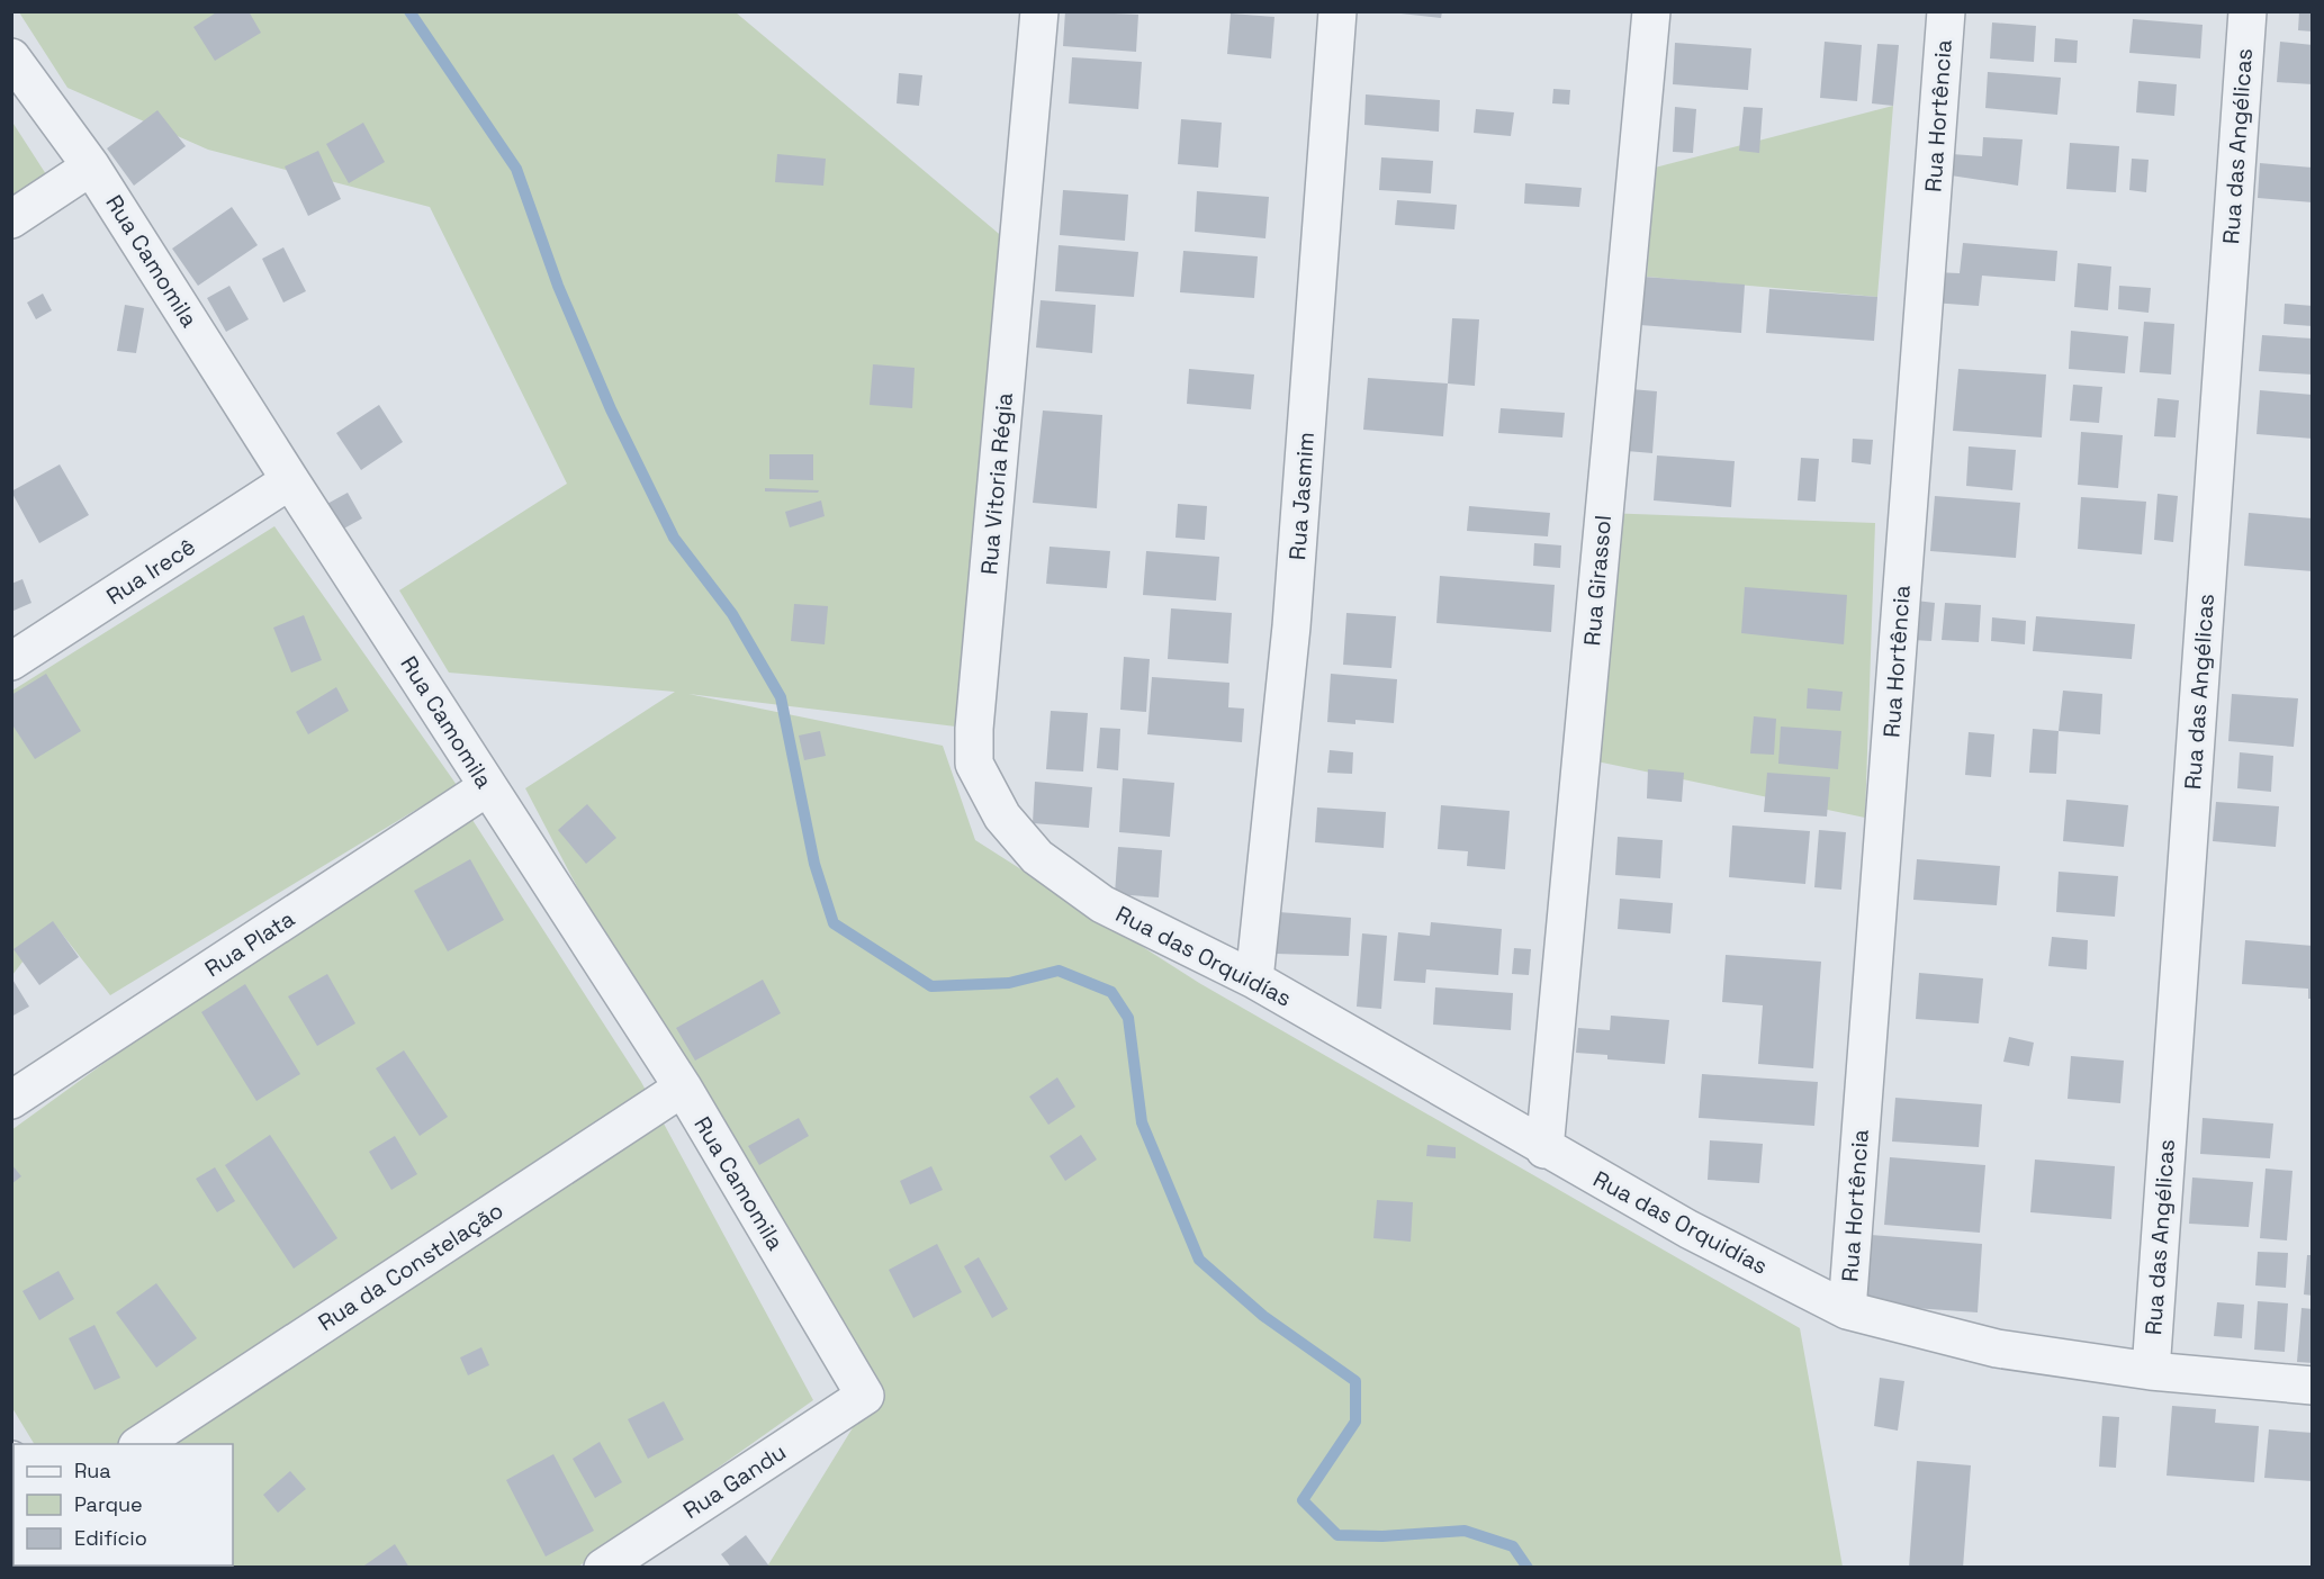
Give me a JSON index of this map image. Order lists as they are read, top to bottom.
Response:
{
  "streets": {
    "street": [
      "Rua Hortência",
      "Rua das Angélicas",
      "Rua Camomila",
      "Rua Vitoria Régia",
      "Rua Jasmim",
      "Rua Irecê",
      "Rua Girassol",
      "Rua Plata",
      "Rua das Orquidías",
      "Rua da Constelação",
      "Rua Gandu"
    ]
  },
  "crossings": [
    ["Rua Hortência", "Rua das Orquidías"],
    ["Rua das Angélicas", "Rua das Orquidías"],
    ["Rua Camomila", "Rua Irecê"],
    ["Rua Camomila", "Rua Plata"],
    ["Rua Camomila", "Rua da Constelação"],
    ["Rua Camomila", "Rua Gandu"],
    ["Rua Vitoria Régia", "Rua das Orquidías"],
    ["Rua Jasmim", "Rua das Orquidías"],
    ["Rua Girassol", "Rua das Orquidías"]
  ],
  "legend": ["Rua", "Parque", "Edifício"]
}
